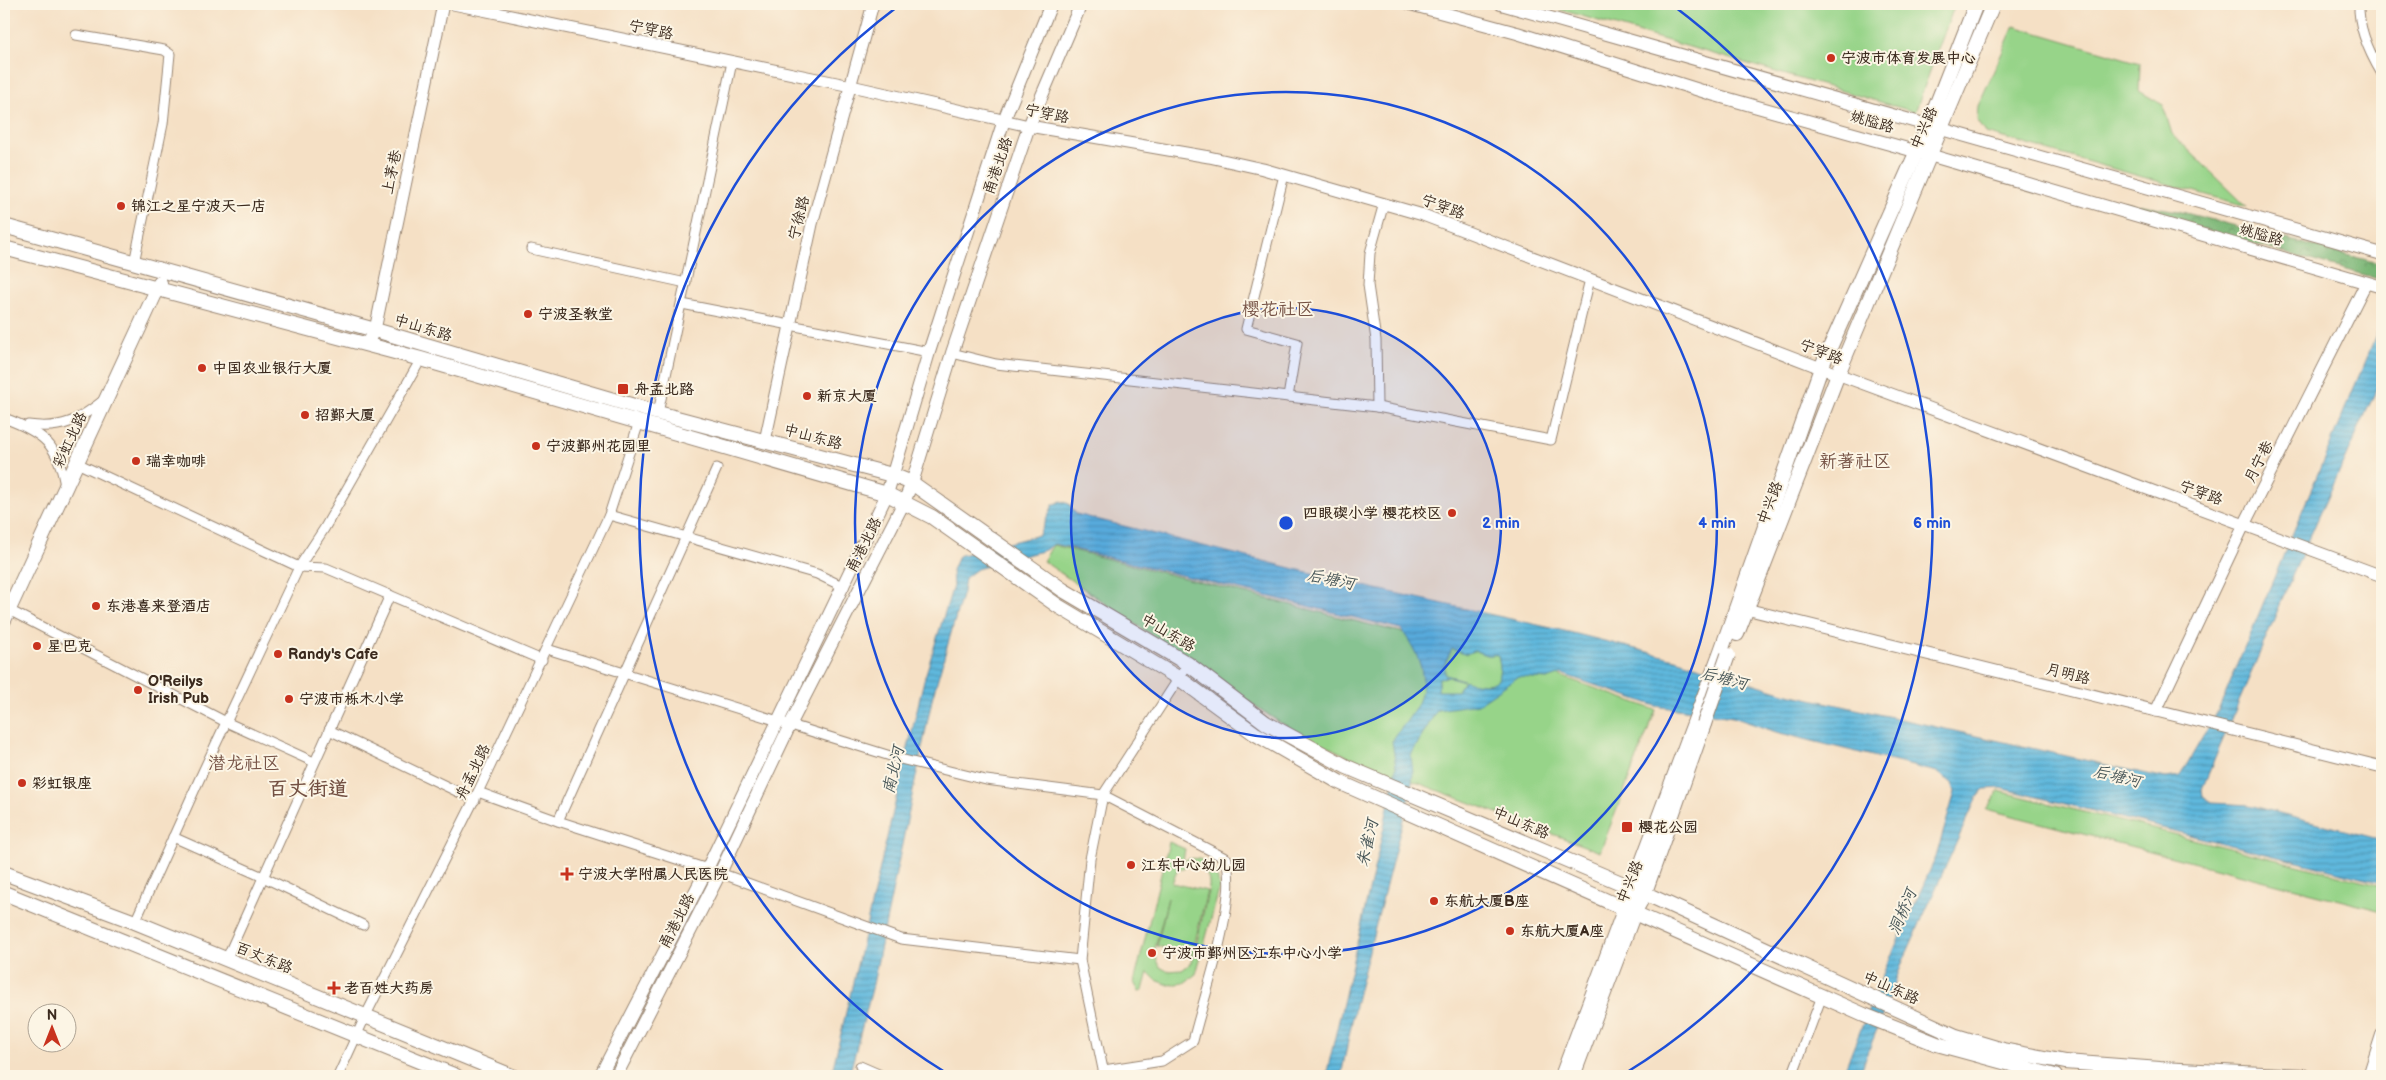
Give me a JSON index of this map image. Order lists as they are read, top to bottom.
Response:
{
  "streets": {
    "main road": [
      "姚隘路",
      "中兴路",
      "甬港北路",
      "中山东路",
      "彩虹北路",
      "百丈东路"
    ],
    "street": [
      "宁穿路",
      "上茅巷",
      "宁徐路",
      "月宁巷",
      "月明路",
      "舟孟北路"
    ]
  },
  "crossings": [
    ["宁穿路", "中兴路"],
    ["宁穿路", "甬港北路"],
    ["宁穿路", "宁徐路"],
    ["宁穿路", "月宁巷"],
    ["姚隘路", "中兴路"],
    ["姚隘路", "月宁巷"],
    ["中兴路", "中山东路"],
    ["中兴路", "月明路"],
    ["甬港北路", "中山东路"],
    ["上茅巷", "中山东路"],
    ["宁徐路", "中山东路"],
    ["中山东路", "彩虹北路"],
    ["中山东路", "舟孟北路"],
    ["月宁巷", "月明路"],
    ["舟孟北路", "百丈东路"]
  ],
  "districts": [
    "樱花社区",
    "新著社区",
    "潜龙社区",
    "百丈街道"
  ],
  "water": [
    "后塘河",
    "南北河",
    "朱雀河",
    "洞桥河"
  ],
  "places": {
    "other": [
      "宁波市体育发展中心",
      "锦江之星宁波天一店",
      "宁波圣教堂",
      "中国农业银行大厦",
      "新京大厦",
      "招鄞大厦",
      "宁波鄞州花园里",
      "瑞幸咖啡",
      "四眼碶小学 樱花校区",
      "东港喜来登酒店",
      "星巴克",
      "Randy's Cafe",
      "O'Reilys Irish Pub",
      "宁波市栎木小学",
      "彩虹银座",
      "江东中心幼儿园",
      "东航大厦B座",
      "东航大厦A座",
      "宁波市鄞州区江东中心小学"
    ],
    "transit": ["舟孟北路", "樱花公园"],
    "health": ["宁波大学附属人民医院", "老百姓大药房"]
  },
  "north": "top",
  "rings": ["2 min", "4 min", "6 min"]
}
